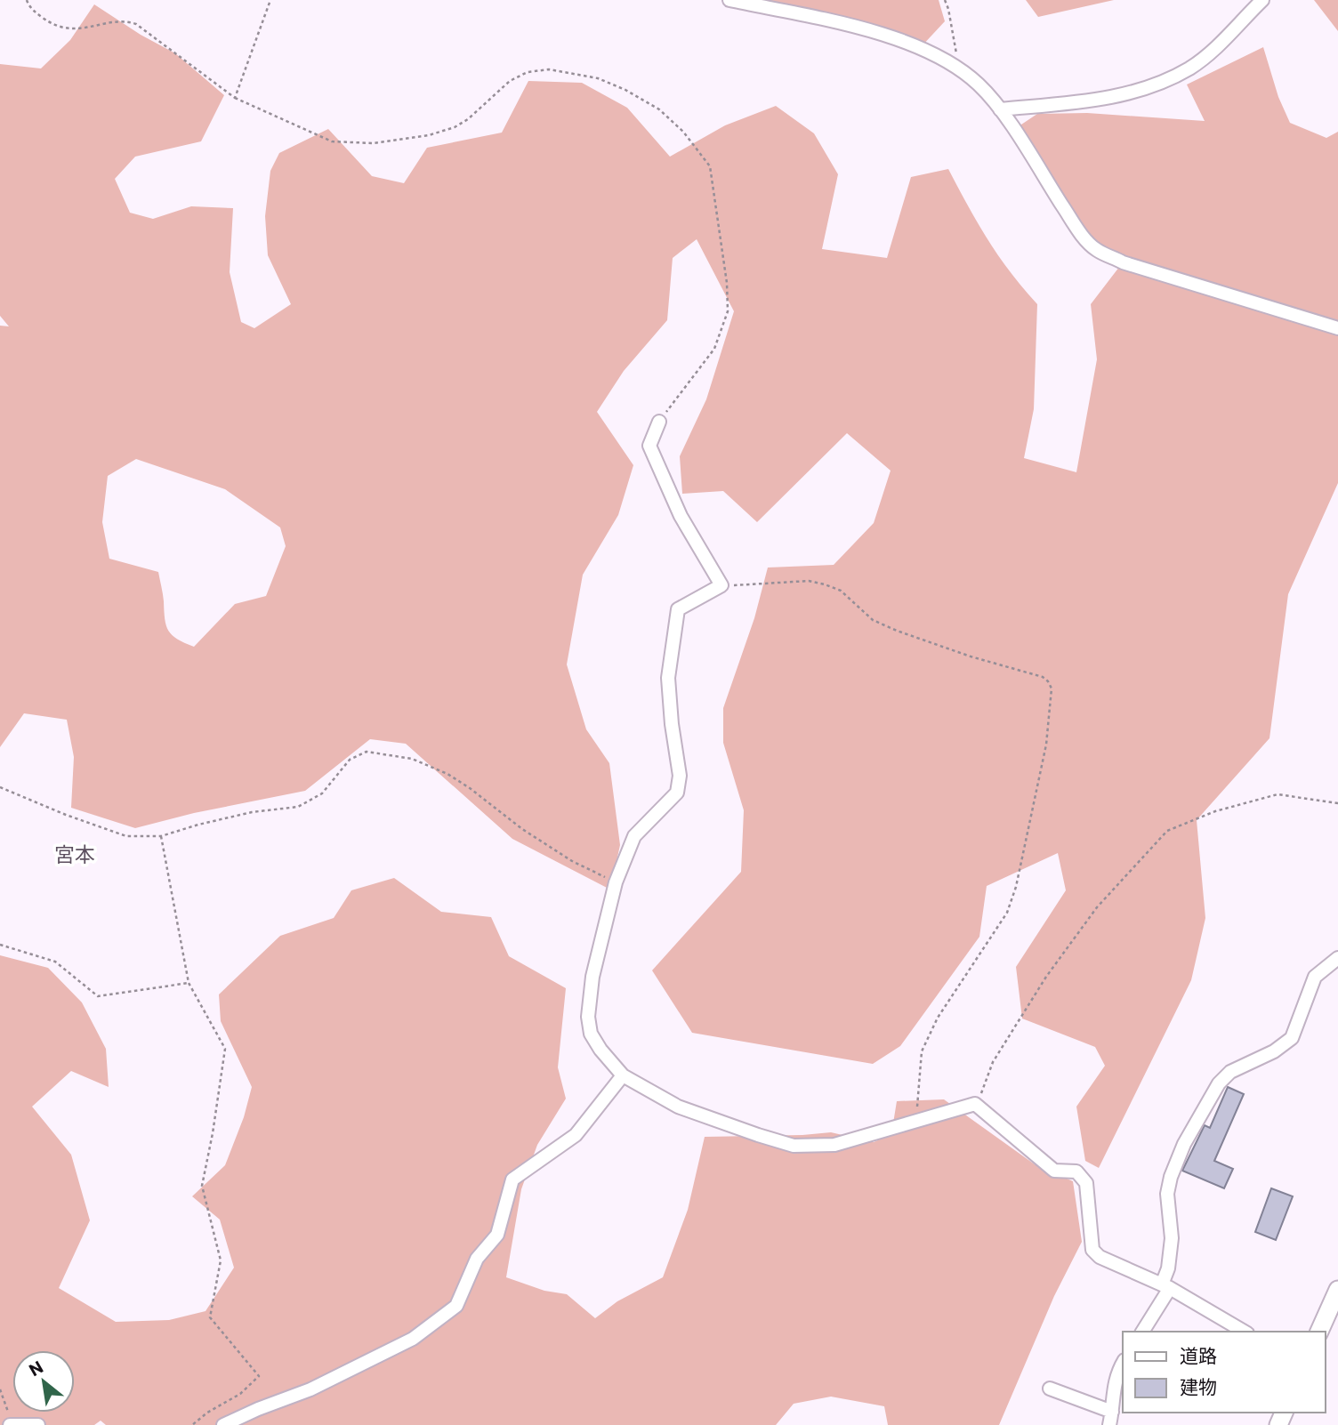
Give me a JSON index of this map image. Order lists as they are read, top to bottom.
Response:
{
  "districts": ["宮本"],
  "legend": ["道路", "建物"],
  "north": "top left"
}
